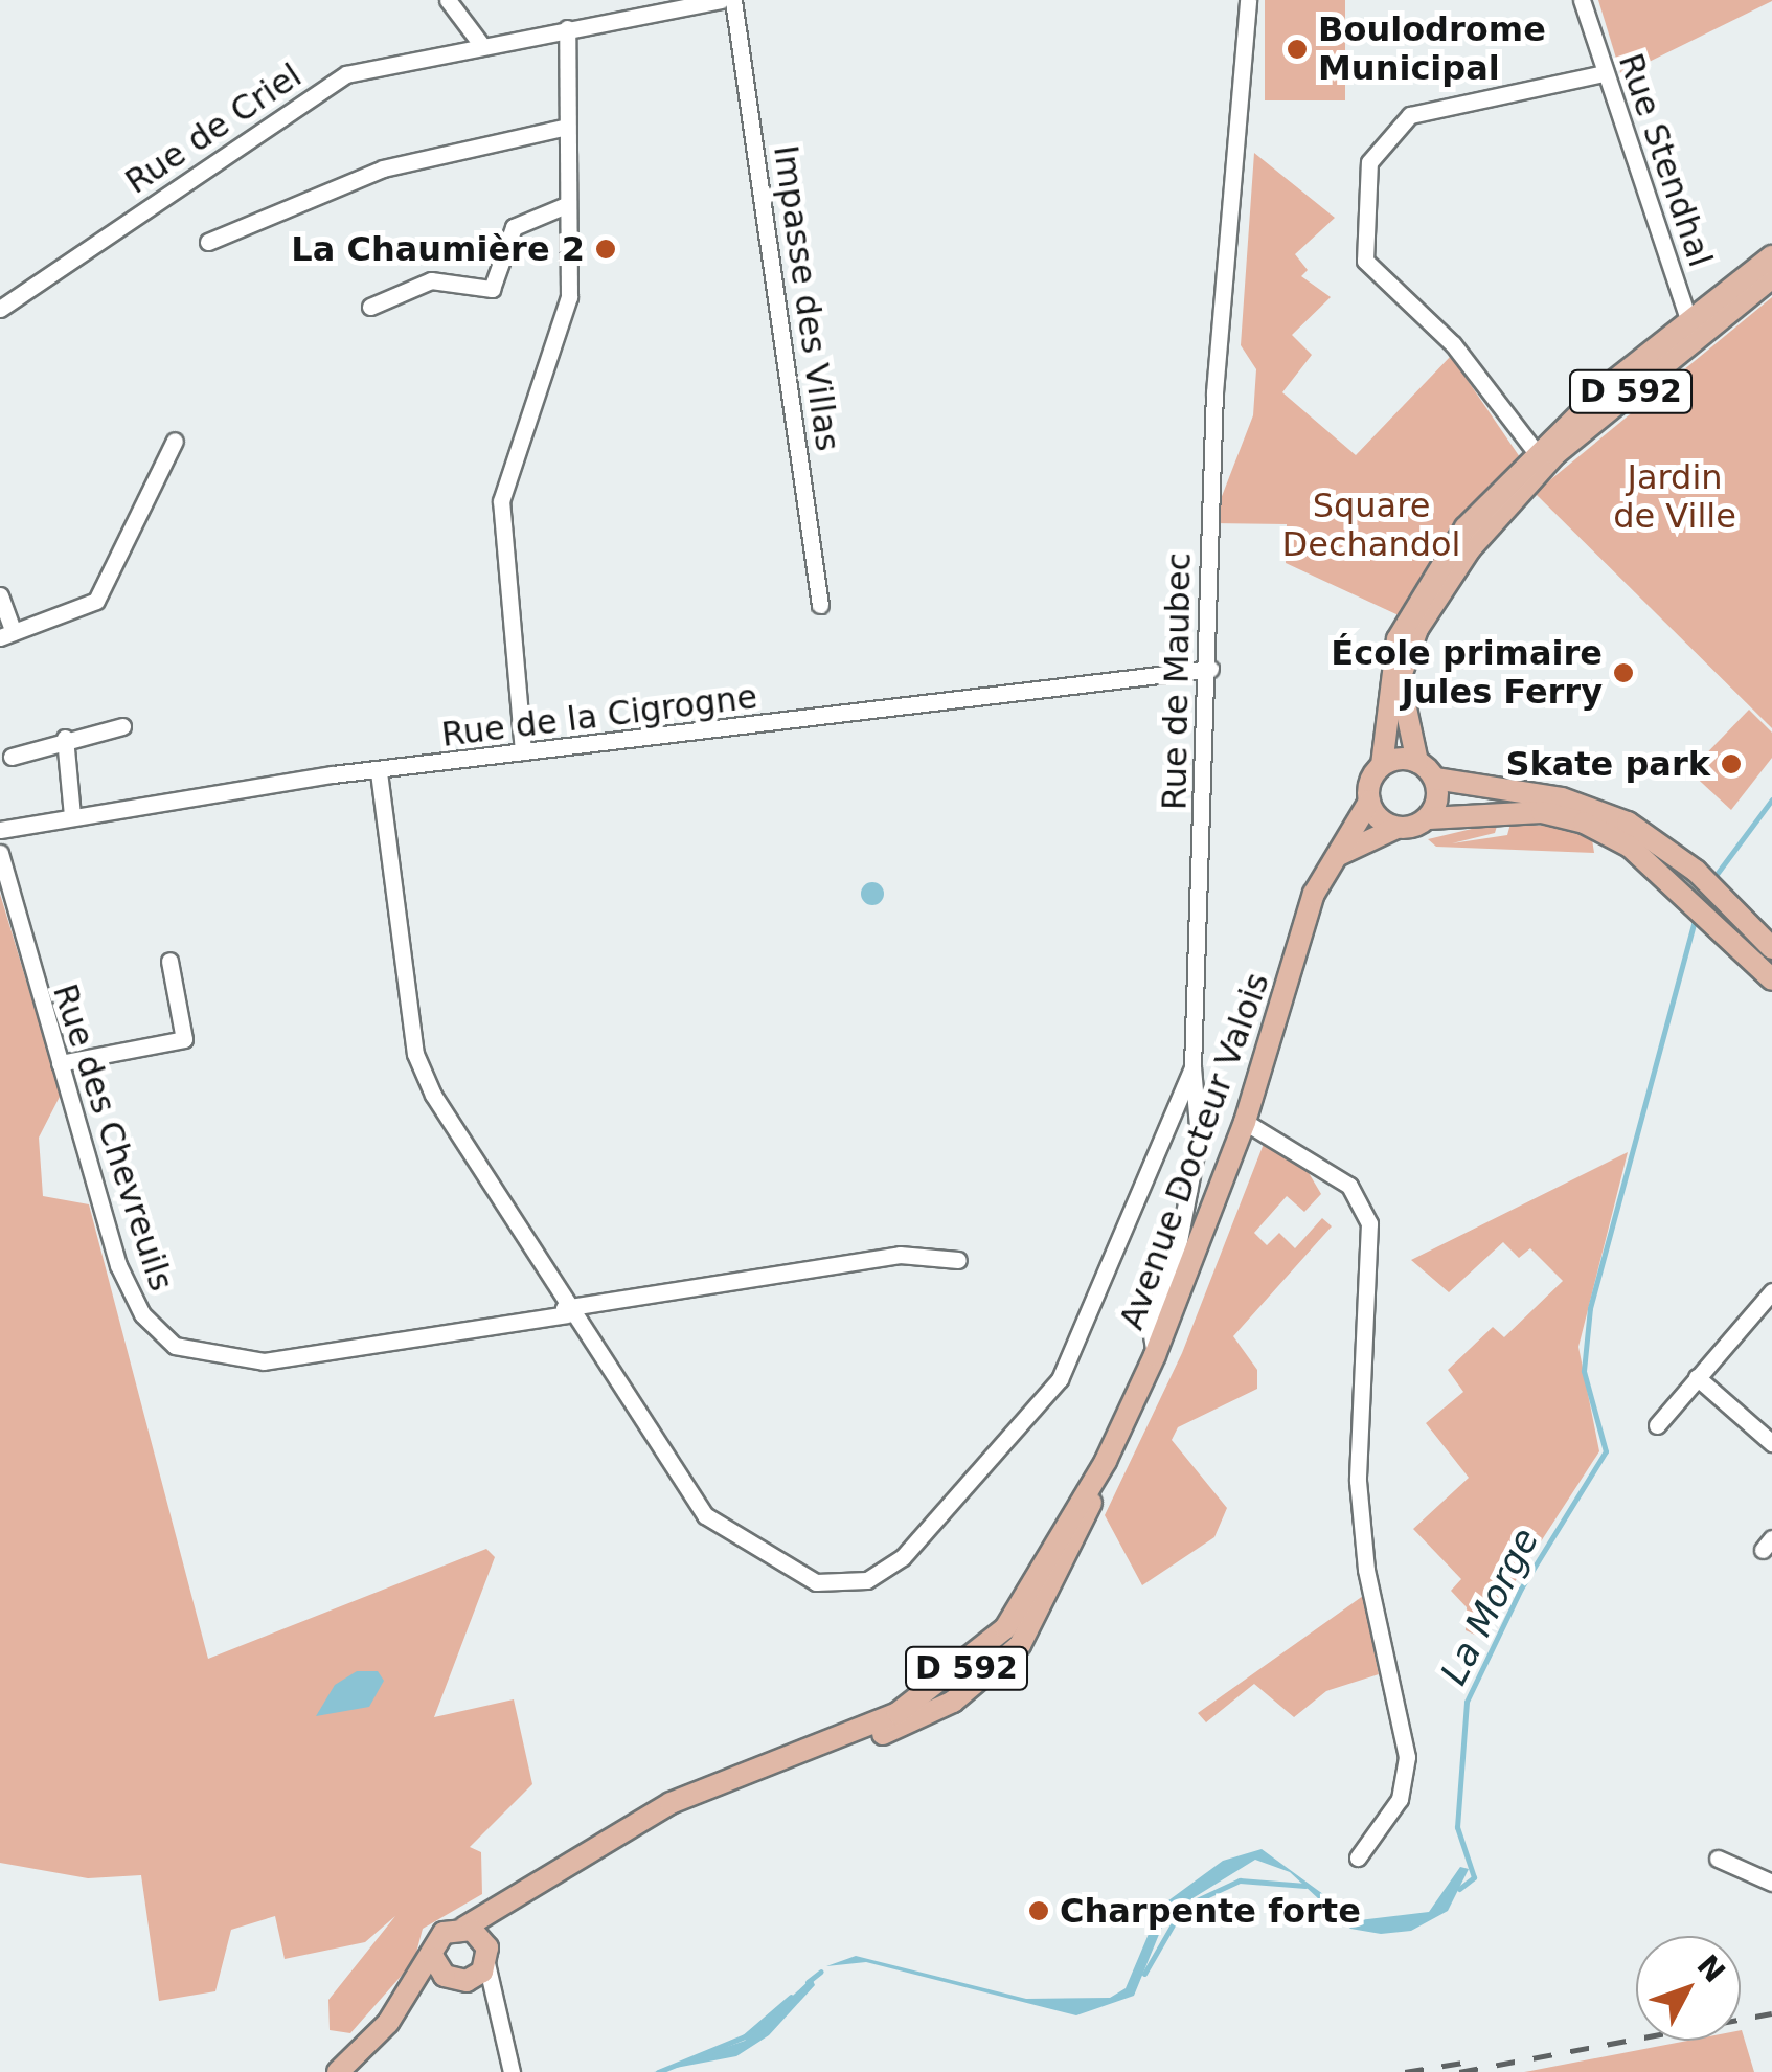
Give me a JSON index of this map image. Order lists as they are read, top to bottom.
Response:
{
  "streets": {
    "main road": ["D 592", "Avenue Docteur Valois"],
    "street": [
      "Rue de Criel",
      "Rue Stendhal",
      "Impasse des Villas",
      "Rue de Maubec",
      "Rue de la Cigrogne",
      "Rue des Chevreuils"
    ]
  },
  "crossings": [
    ["Rue Stendhal", "D 592"],
    ["D 592", "Avenue Docteur Valois"],
    ["Rue de Maubec", "Rue de la Cigrogne"],
    ["Rue de Maubec", "Avenue Docteur Valois"]
  ],
  "water": ["La Morge"],
  "parks": ["Jardin de Ville", "Square Dechandol"],
  "places": [
    "Boulodrome Municipal",
    "La Chaumière 2",
    "École primaire Jules Ferry",
    "Skate park",
    "Charpente forte"
  ],
  "north": "top right"
}
